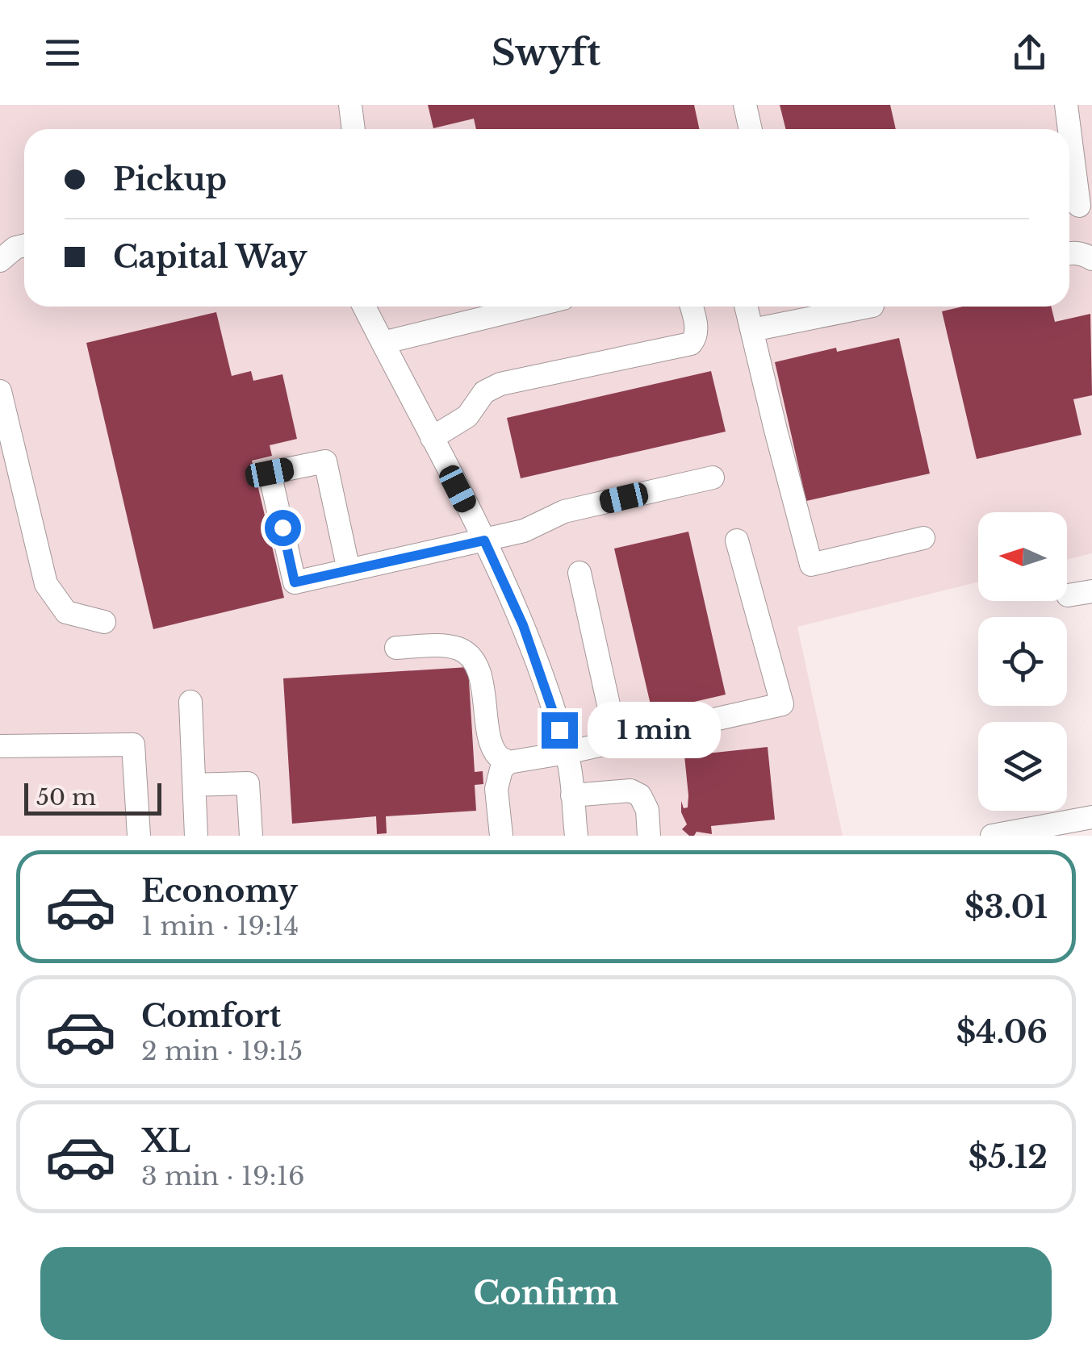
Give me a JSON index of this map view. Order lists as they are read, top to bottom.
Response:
{
  "scale_bar": "50 m",
  "north": "left",
  "page": {
    "header": "Swyft",
    "banner": ["Pickup", "Capital Way"],
    "bubble": "1 min",
    "scale": "50 m",
    "list": [
      {
        "name": "Economy",
        "note": "1 min · 19:14",
        "value": "$3.01"
      },
      {
        "name": "Comfort",
        "note": "2 min · 19:15",
        "value": "$4.06"
      },
      {
        "name": "XL",
        "note": "3 min · 19:16",
        "value": "$5.12"
      }
    ],
    "buttons": "Confirm"
  }
}
